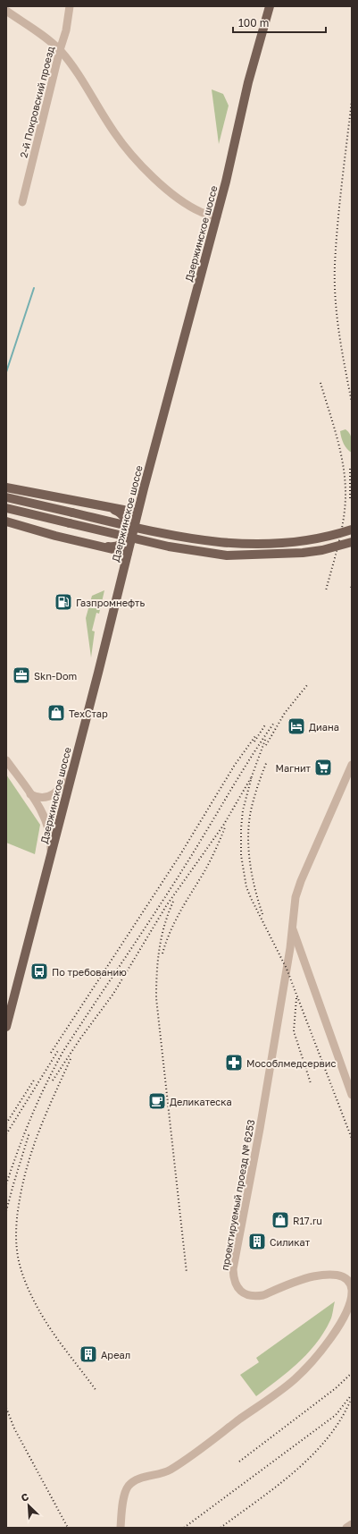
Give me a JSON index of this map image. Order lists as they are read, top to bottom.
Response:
{
  "streets": {
    "main road": ["Дзержинское шоссе"],
    "street": ["2-й Покровский проезд", "проектируемый проезд № 6253"]
  },
  "places": {
    "fuel station": ["Газпромнефть"],
    "office": ["Skn-Dom"],
    "shop": ["ТехСтар", "R17.ru"],
    "hotel": ["Диана"],
    "supermarket": ["Магнит"],
    "bus stop": ["По требованию"],
    "pharmacy": ["Мособлмедсервис"],
    "cafe": ["Деликатеска"],
    "building": ["Силикат", "Ареал"]
  },
  "scale_bar": "100 m",
  "north": "top left"
}
